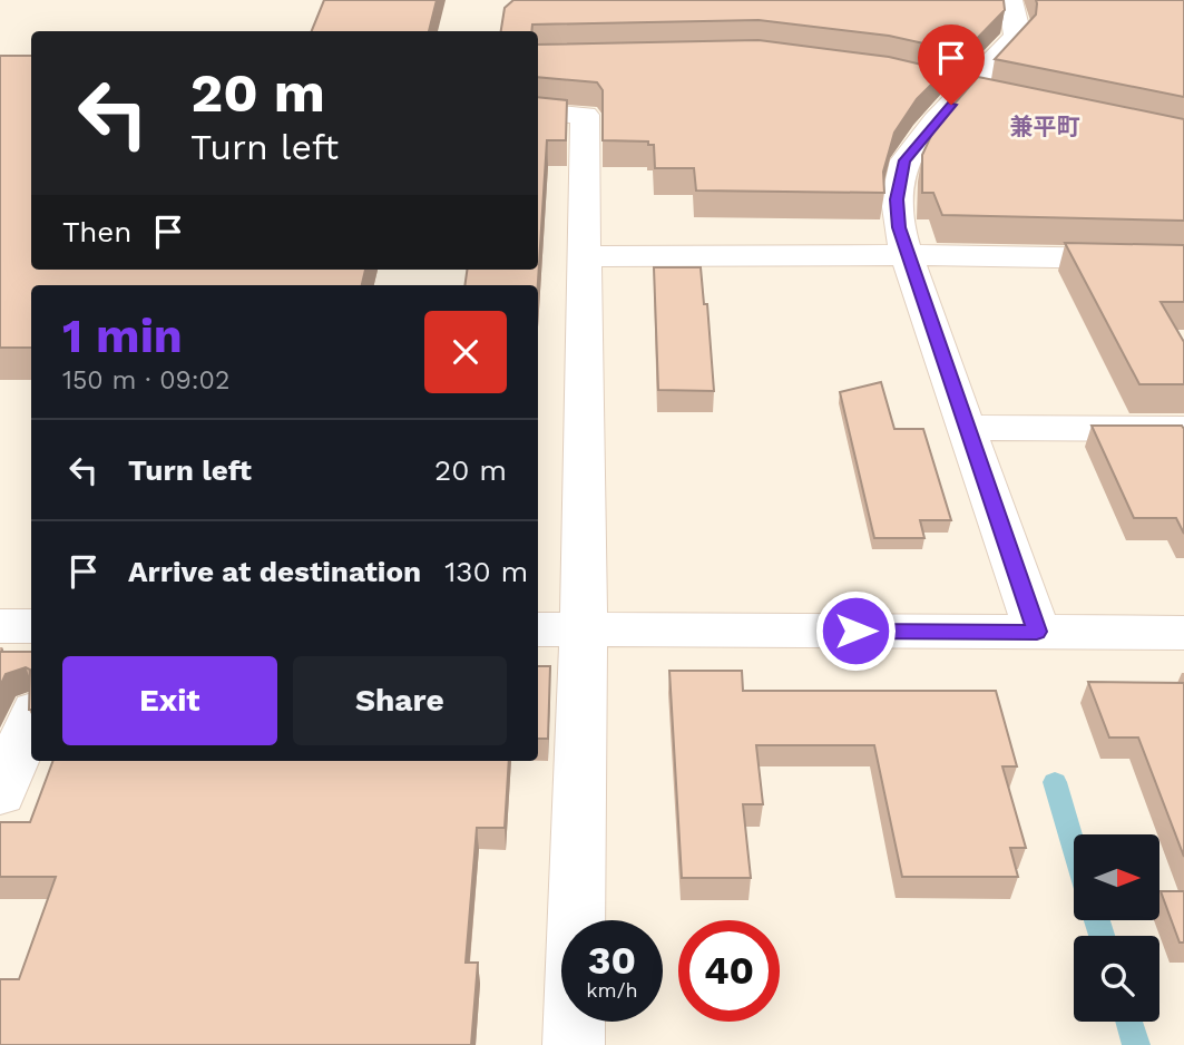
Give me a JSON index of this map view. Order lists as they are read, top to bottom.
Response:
{
  "districts": ["兼平町"],
  "north": "right",
  "page": {
    "turn": ["20 m", "Turn left"],
    "then": "Then",
    "heading": ["1 min", "150 m · 09:02"],
    "list": [
      {
        "name": "Turn left",
        "value": "20 m"
      },
      {
        "name": "Arrive at destination",
        "value": "130 m"
      }
    ],
    "buttons": ["Exit", "Share"],
    "speed": "30 km/h",
    "limit": "40"
  }
}
